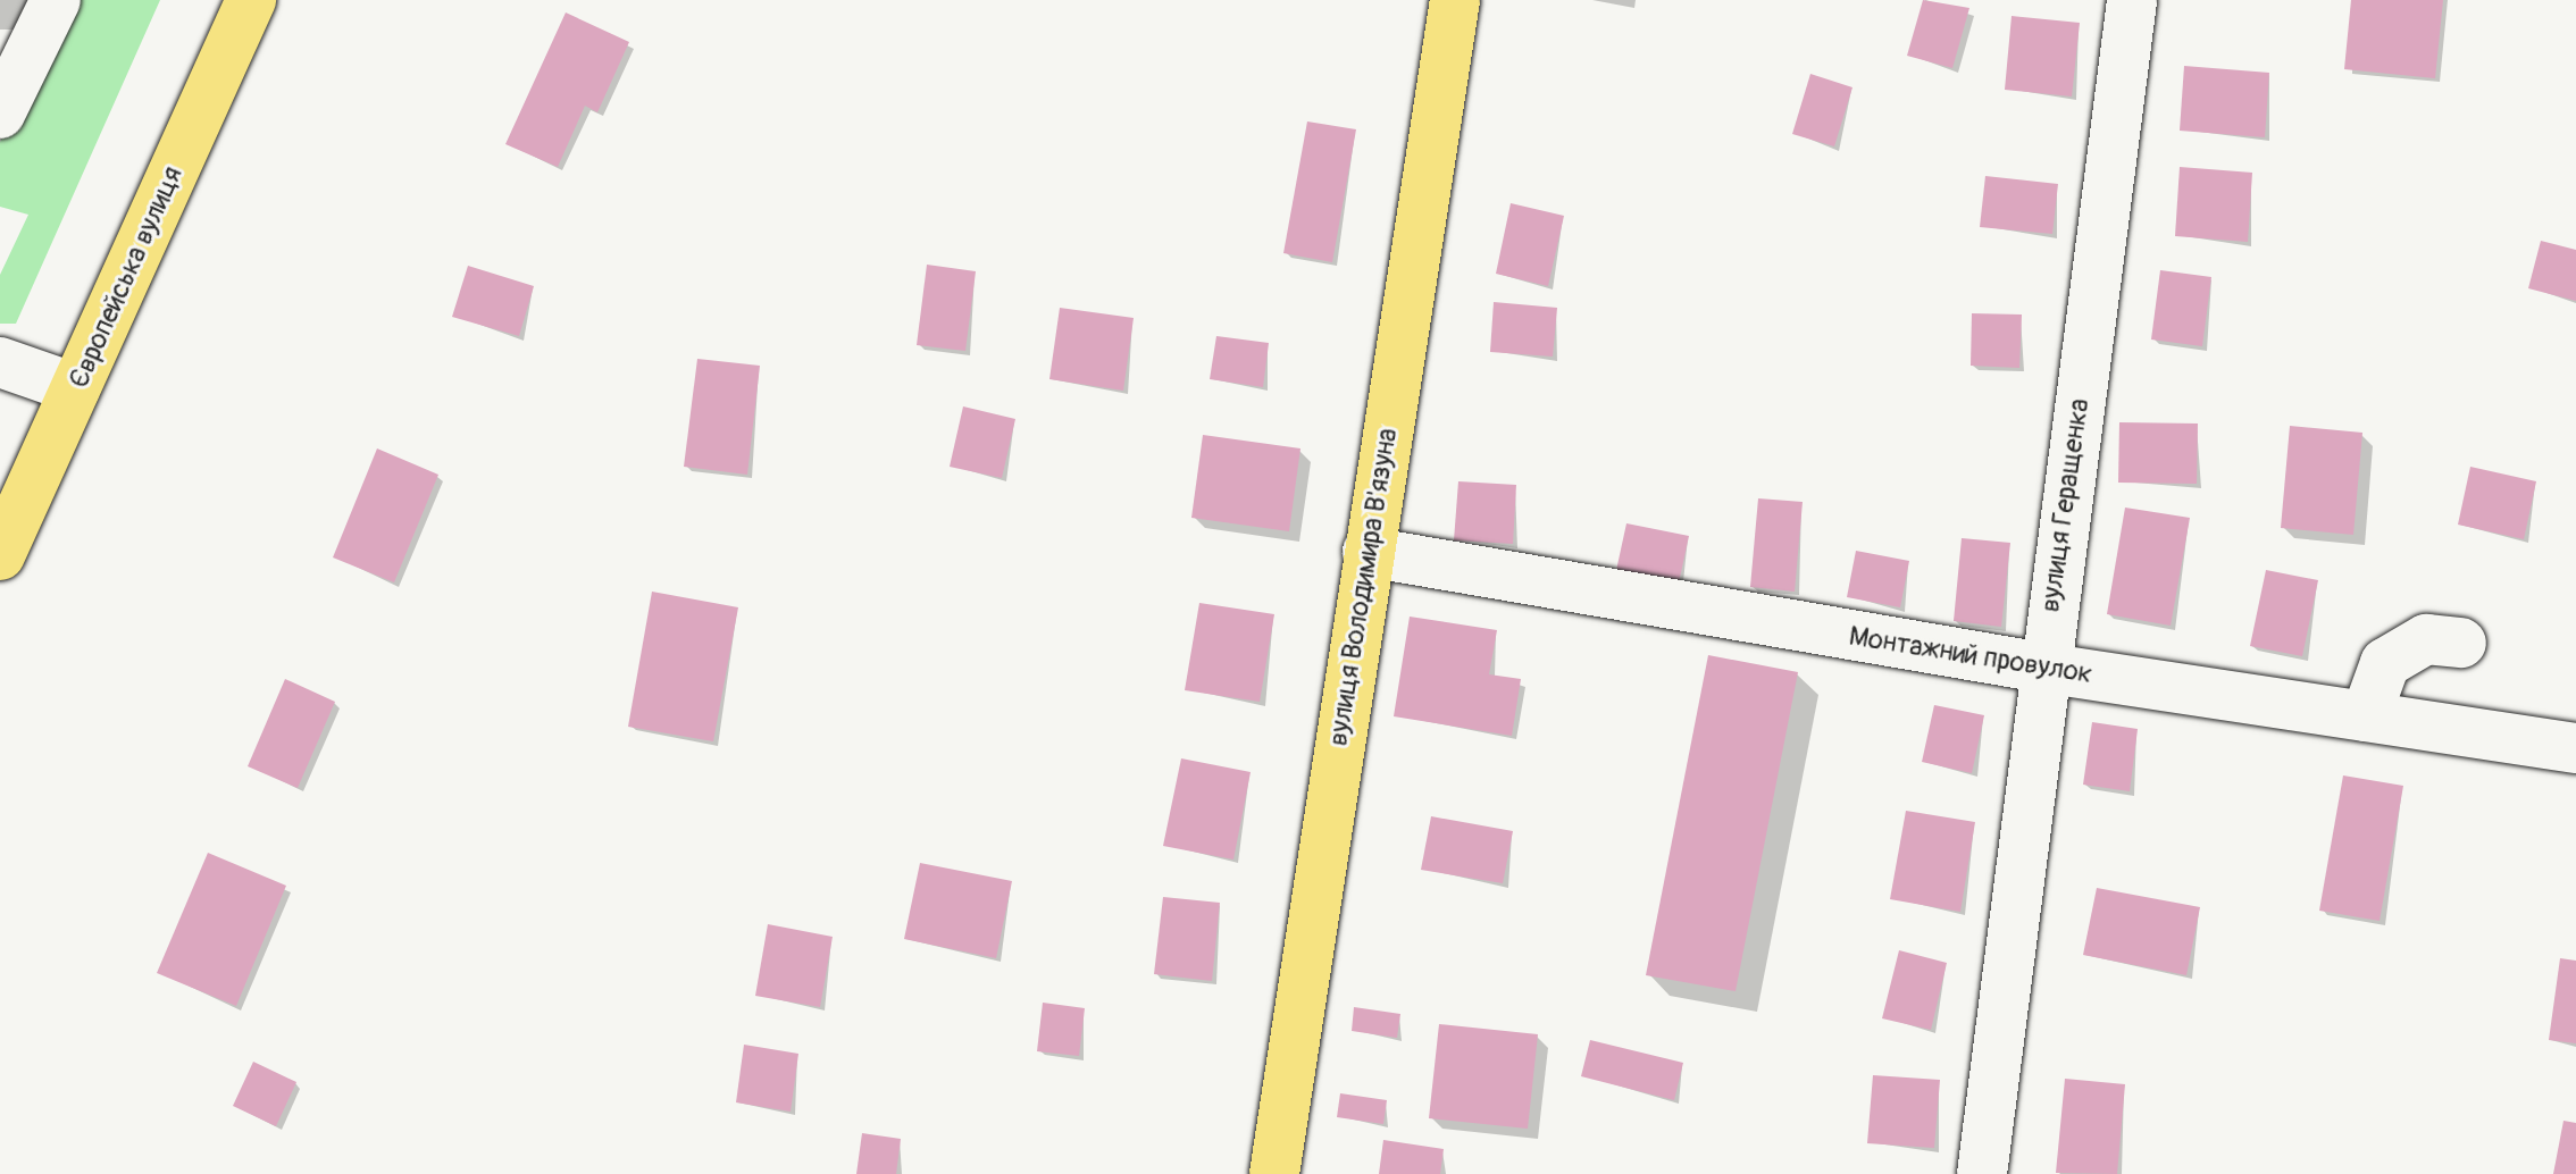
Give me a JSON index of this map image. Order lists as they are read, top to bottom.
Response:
{
  "streets": {
    "main road": ["Європейська вулиця", "вулиця Володимира В'язуна"],
    "street": ["вулиця Геращенка", "Монтажний провулок"]
  },
  "crossings": [
    ["вулиця Геращенка", "Монтажний провулок"],
    ["вулиця Володимира В'язуна", "Монтажний провулок"]
  ]
}
